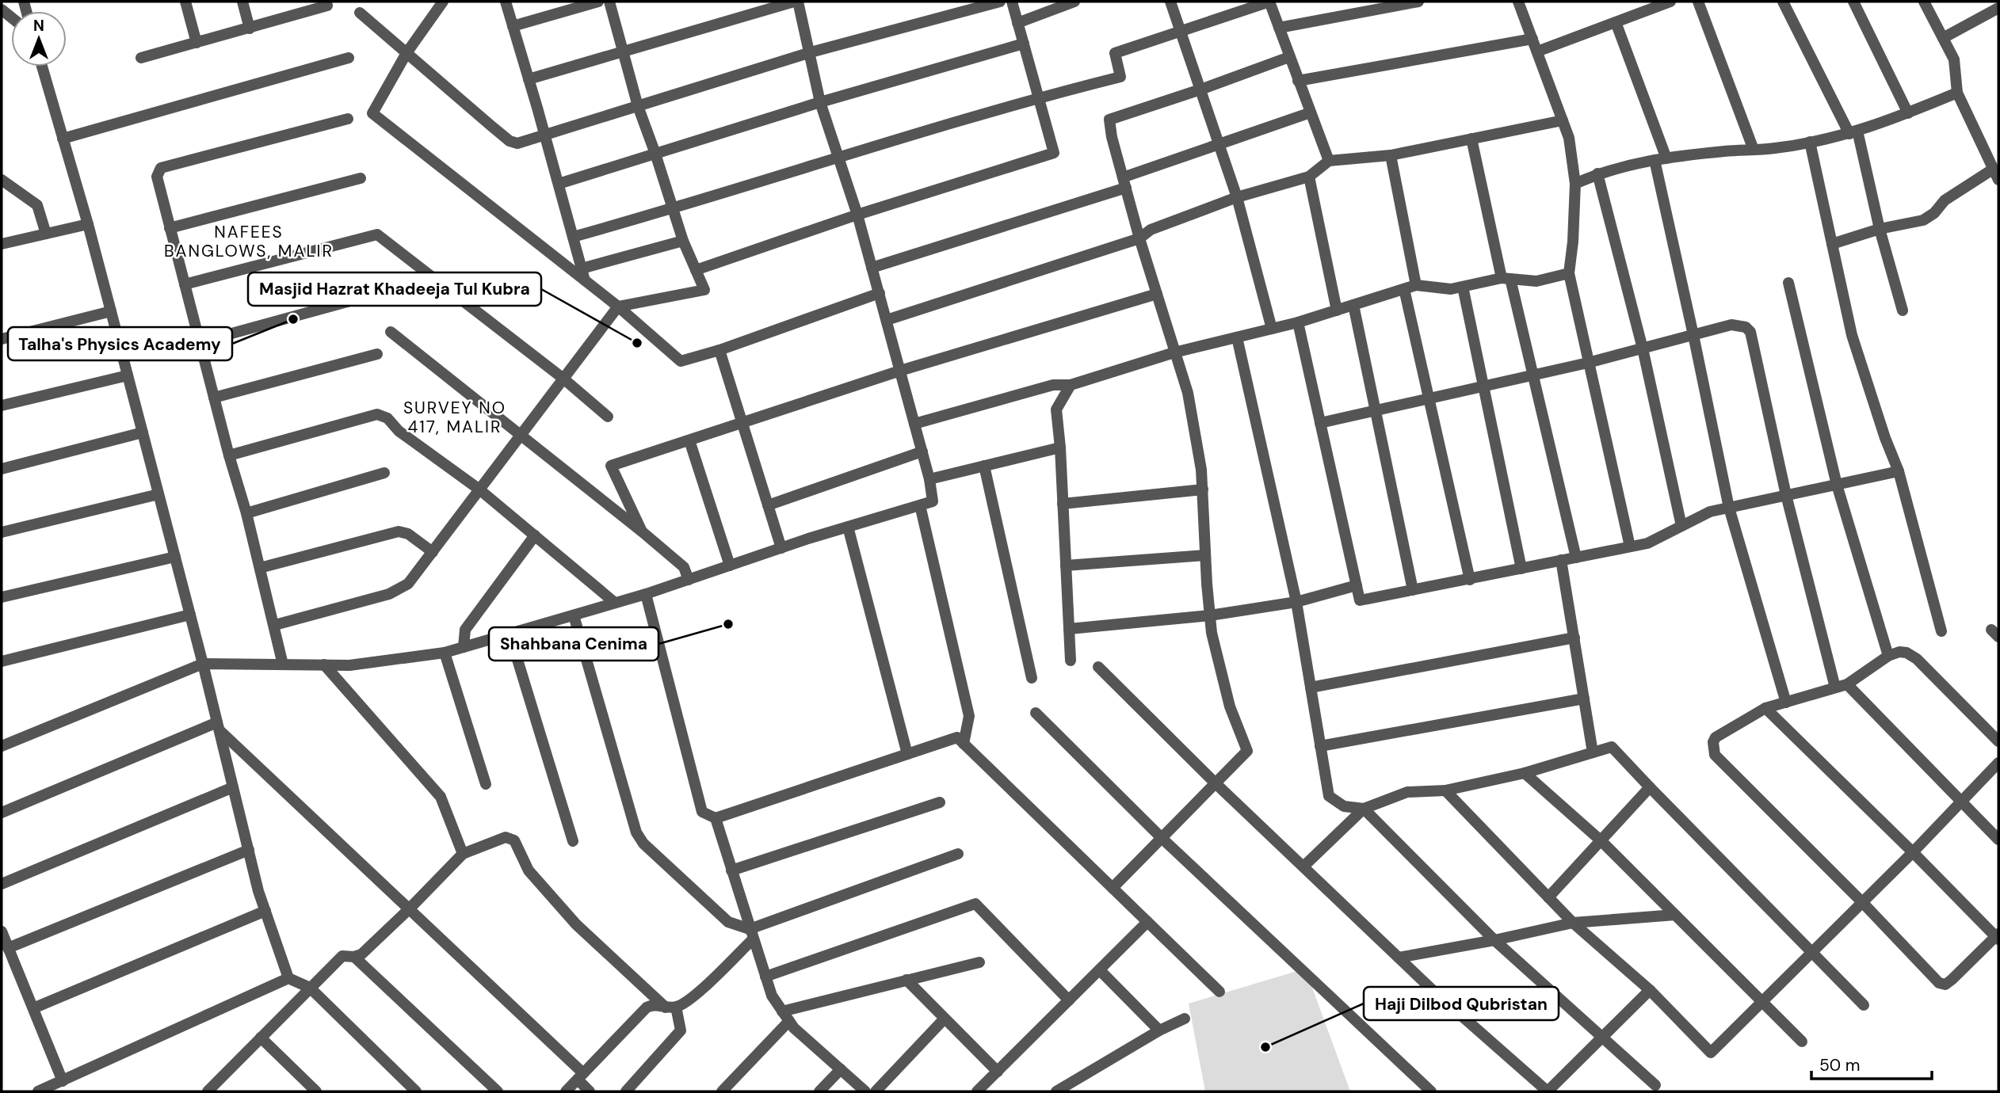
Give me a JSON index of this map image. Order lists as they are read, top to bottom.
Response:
{
  "districts": ["NAFEES BANGLOWS, MALIR", "SURVEY NO 417, MALIR"],
  "places": [
    "Talha's Physics Academy",
    "Masjid Hazrat Khadeeja Tul Kubra",
    "Shahbana Cenima",
    "Haji Dilbod Qubristan"
  ],
  "scale_bar": "50 m",
  "north": "top"
}
